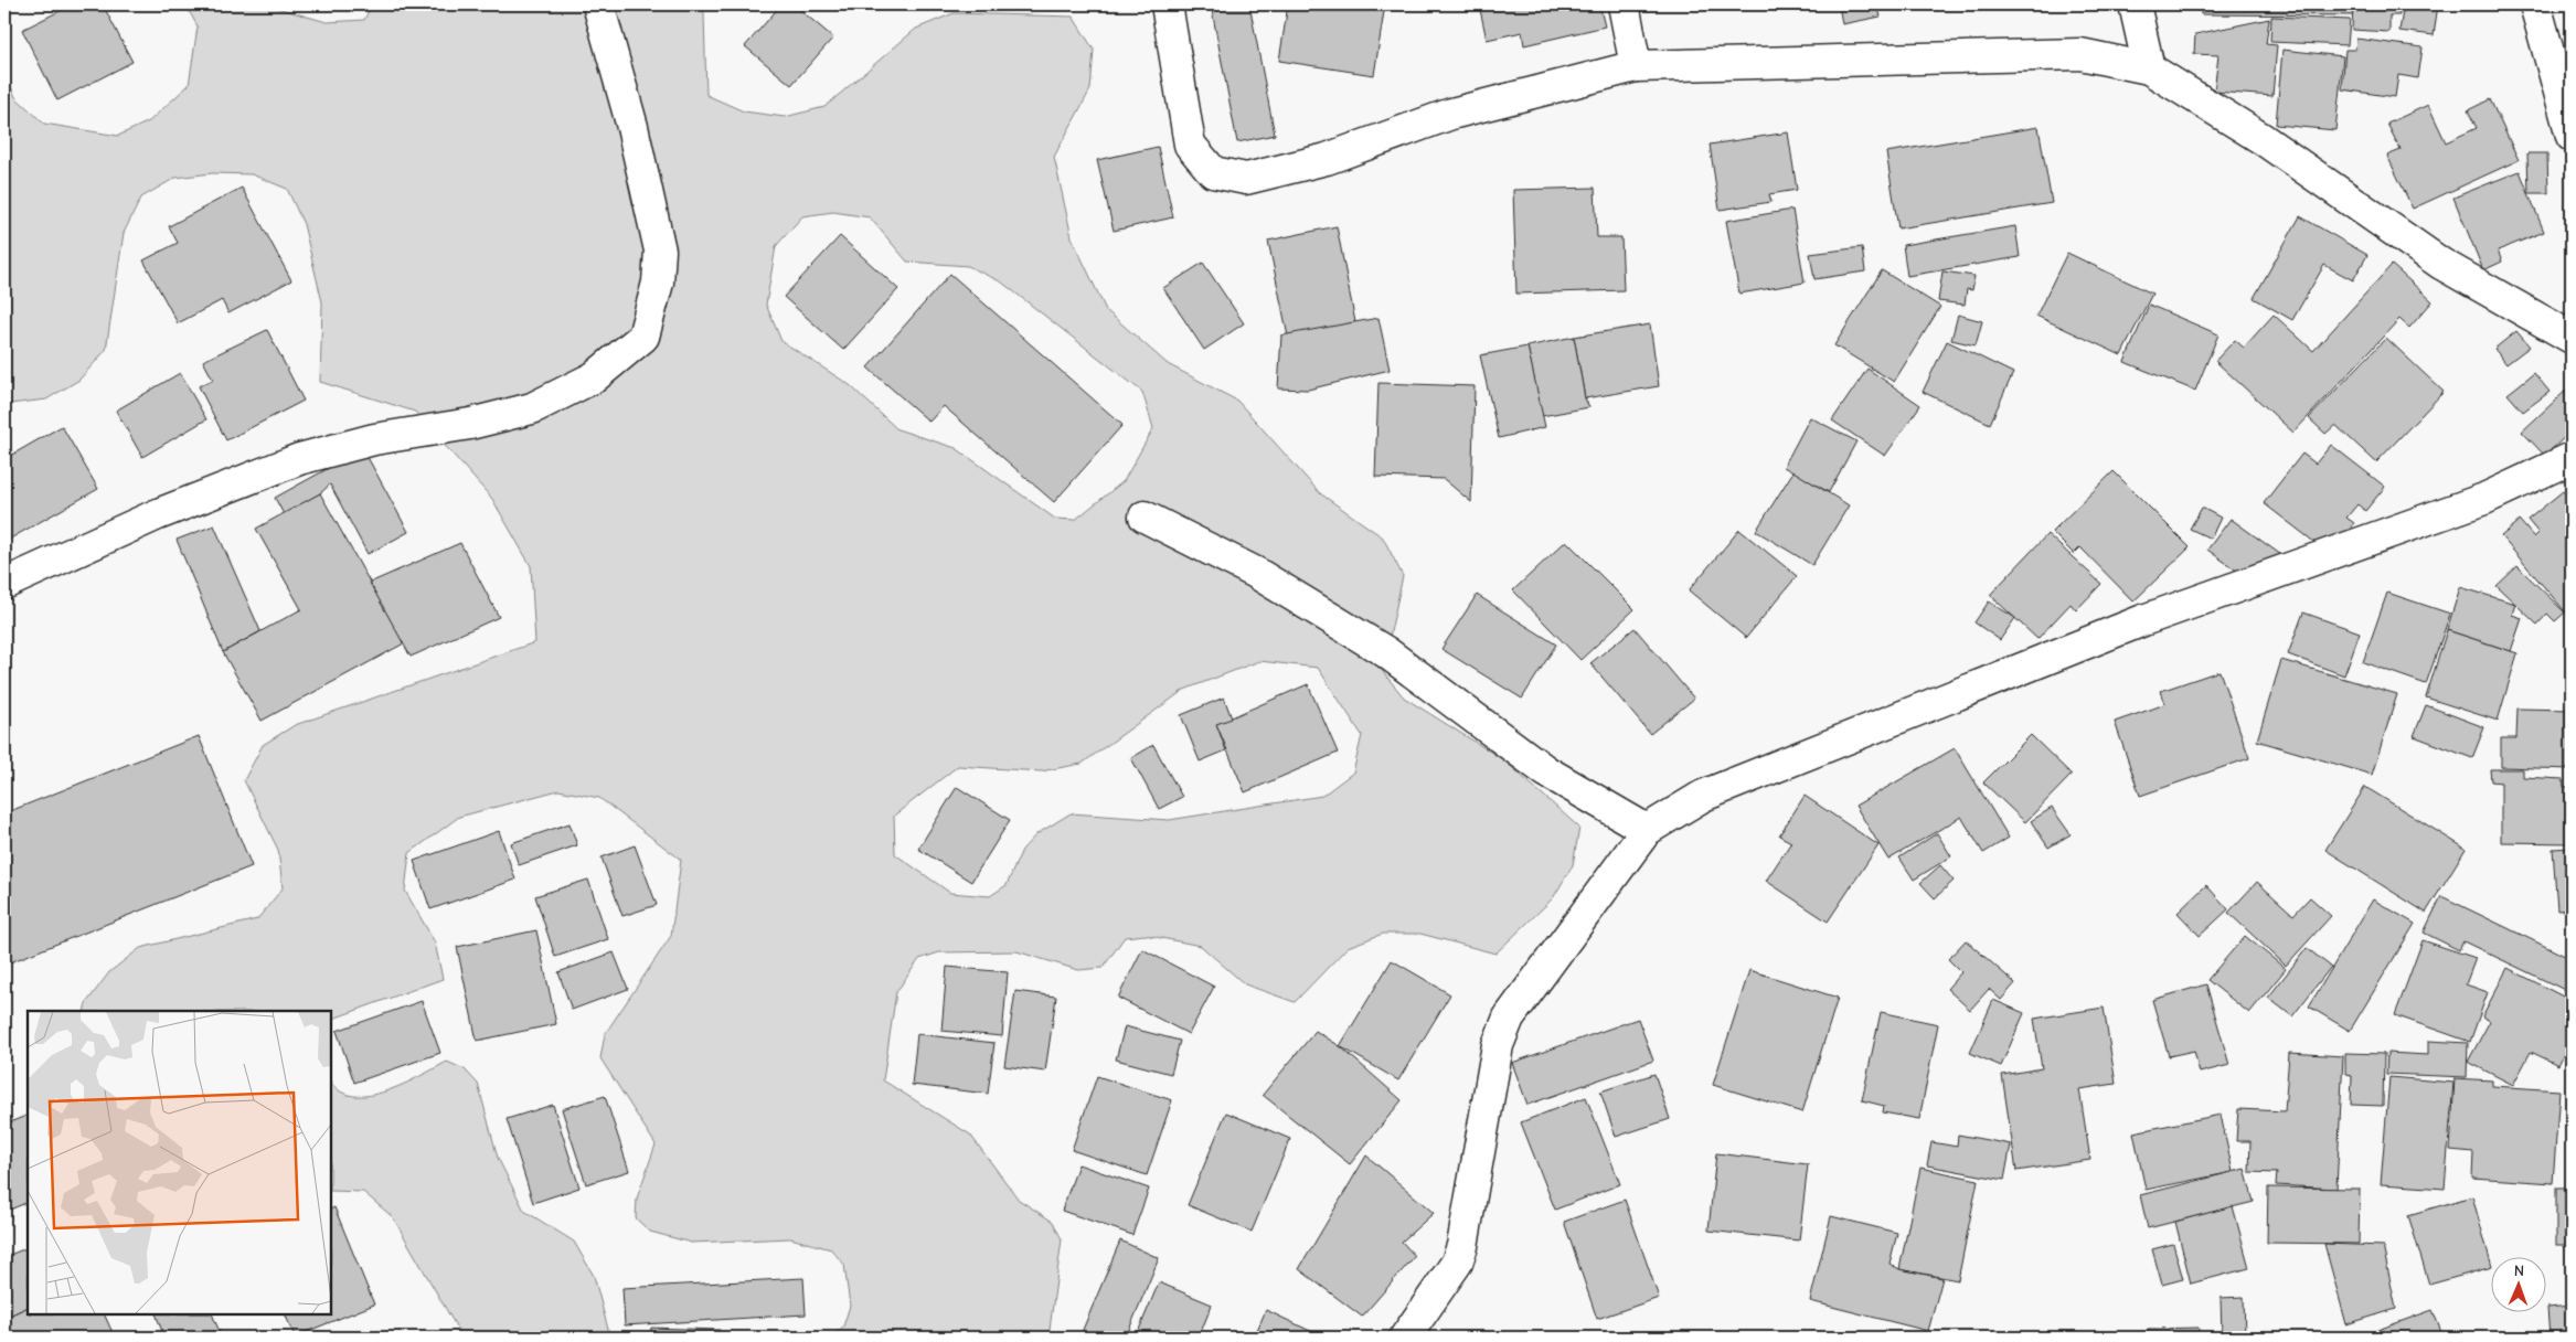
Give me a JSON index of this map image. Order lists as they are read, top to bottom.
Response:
{
  "north": "top"
}
